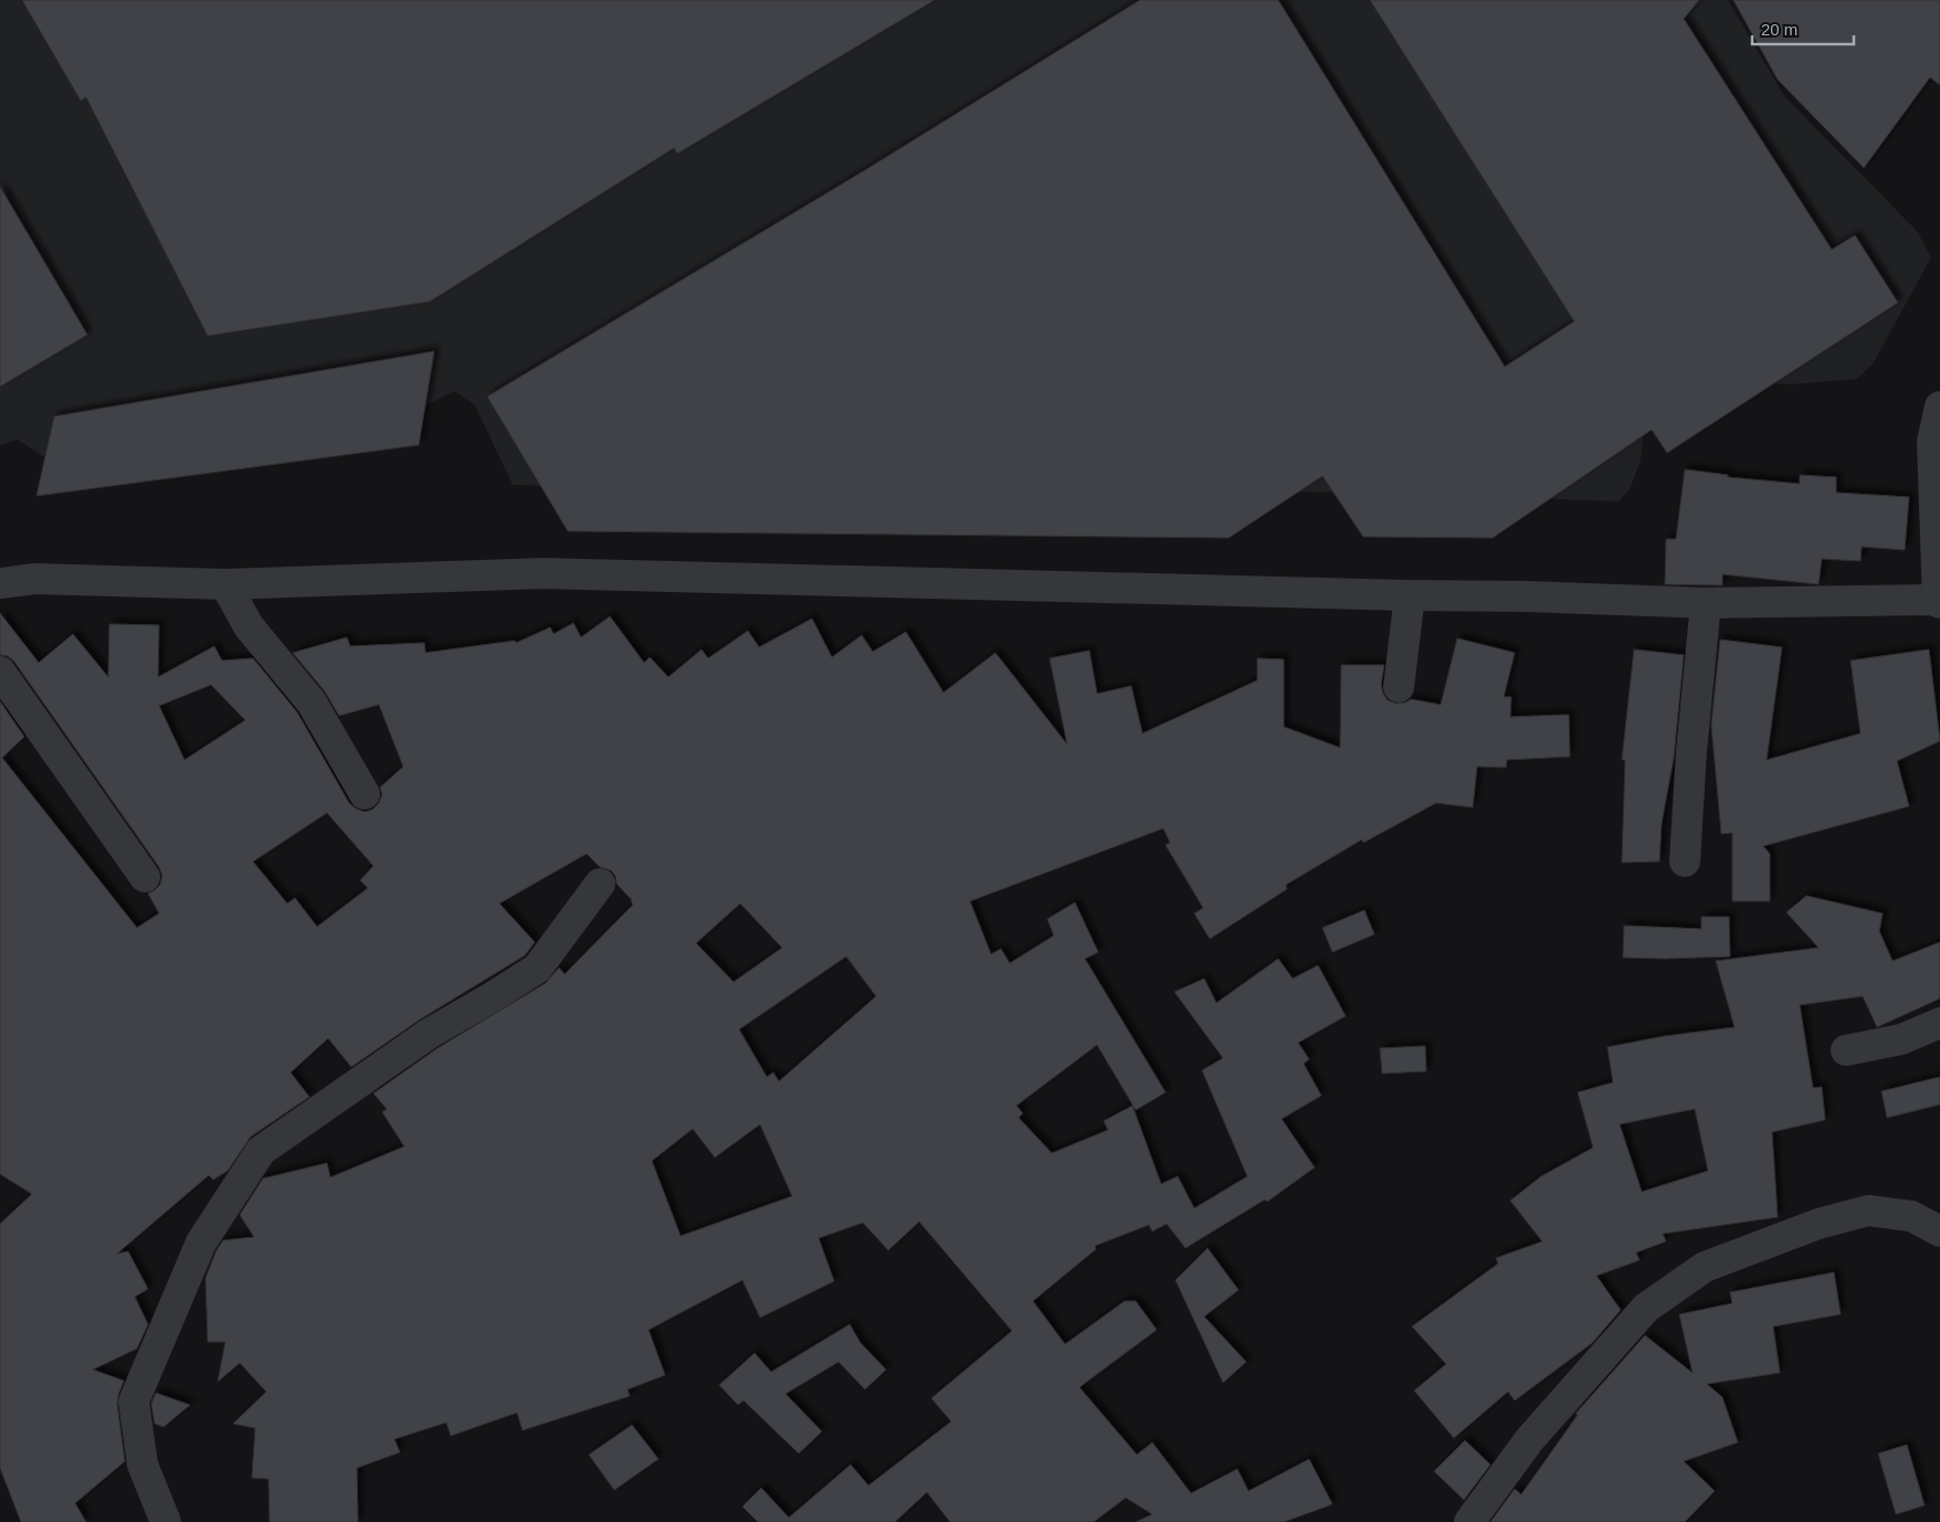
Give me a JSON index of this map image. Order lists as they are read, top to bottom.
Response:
{
  "scale_bar": "20 m"
}
